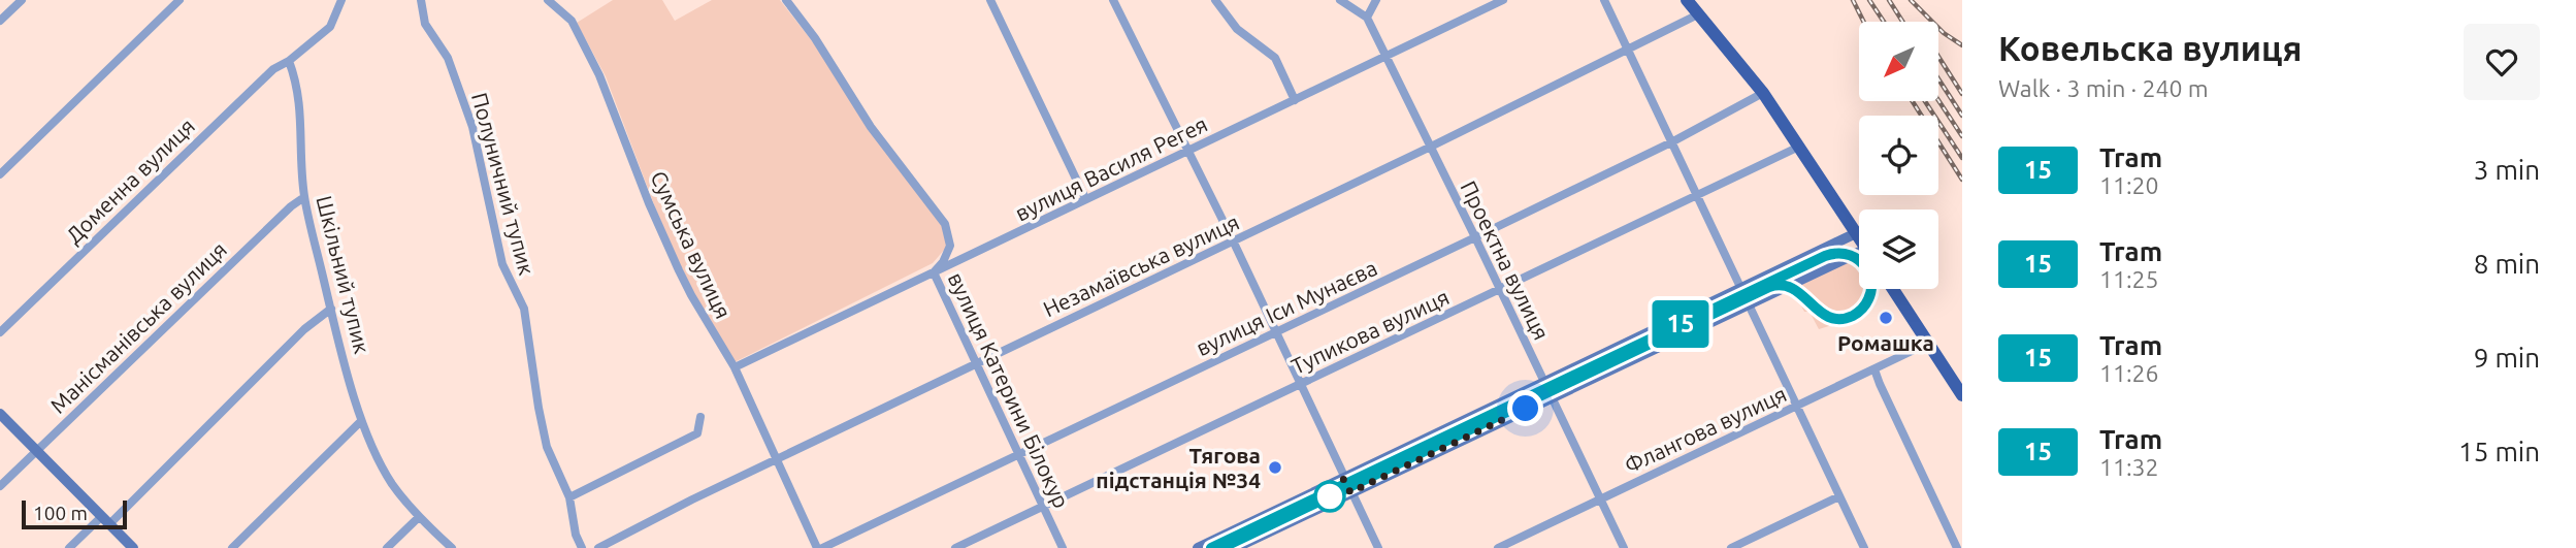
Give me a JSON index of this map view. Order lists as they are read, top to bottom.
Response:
{
  "streets": {
    "street": [
      "вулиця Василя Регея",
      "Доменна вулиця",
      "Полуничний тупик",
      "Сумська вулиця",
      "Проектна вулиця",
      "Незамаївська вулиця",
      "Шкільний тупик",
      "вулиця Іси Мунаєва",
      "Манісманівська вулиця",
      "Тупикова вулиця",
      "вулиця Катерини Білокур",
      "Флангова вулиця"
    ]
  },
  "crossings": [
    ["вулиця Василя Регея", "Сумська вулиця"],
    ["вулиця Василя Регея", "Проектна вулиця"],
    ["вулиця Василя Регея", "вулиця Катерини Білокур"],
    ["Доменна вулиця", "Шкільний тупик"],
    ["Сумська вулиця", "Незамаївська вулиця"],
    ["Сумська вулиця", "вулиця Іси Мунаєва"],
    ["Проектна вулиця", "Незамаївська вулиця"],
    ["Проектна вулиця", "вулиця Іси Мунаєва"],
    ["Проектна вулиця", "Тупикова вулиця"],
    ["Проектна вулиця", "Флангова вулиця"],
    ["Незамаївська вулиця", "вулиця Катерини Білокур"],
    ["Шкільний тупик", "Манісманівська вулиця"],
    ["вулиця Іси Мунаєва", "вулиця Катерини Білокур"],
    ["Тупикова вулиця", "вулиця Катерини Білокур"]
  ],
  "places": ["Ромашка", "Тягова пiдстанцiя №34"],
  "lines": ["tram line 15"],
  "scale_bar": "100 m",
  "north": "bottom left",
  "page": {
    "on_map": "15",
    "heading": ["Ковельска вулиця", "Walk · 3 min · 240 m"],
    "list": [
      {
        "mark": "15",
        "name": "Tram",
        "note": "11:20",
        "value": "3 min"
      },
      {
        "mark": "15",
        "name": "Tram",
        "note": "11:25",
        "value": "8 min"
      },
      {
        "mark": "15",
        "name": "Tram",
        "note": "11:26",
        "value": "9 min"
      },
      {
        "mark": "15",
        "name": "Tram",
        "note": "11:32",
        "value": "15 min"
      }
    ],
    "scale": "100 m"
  }
}
